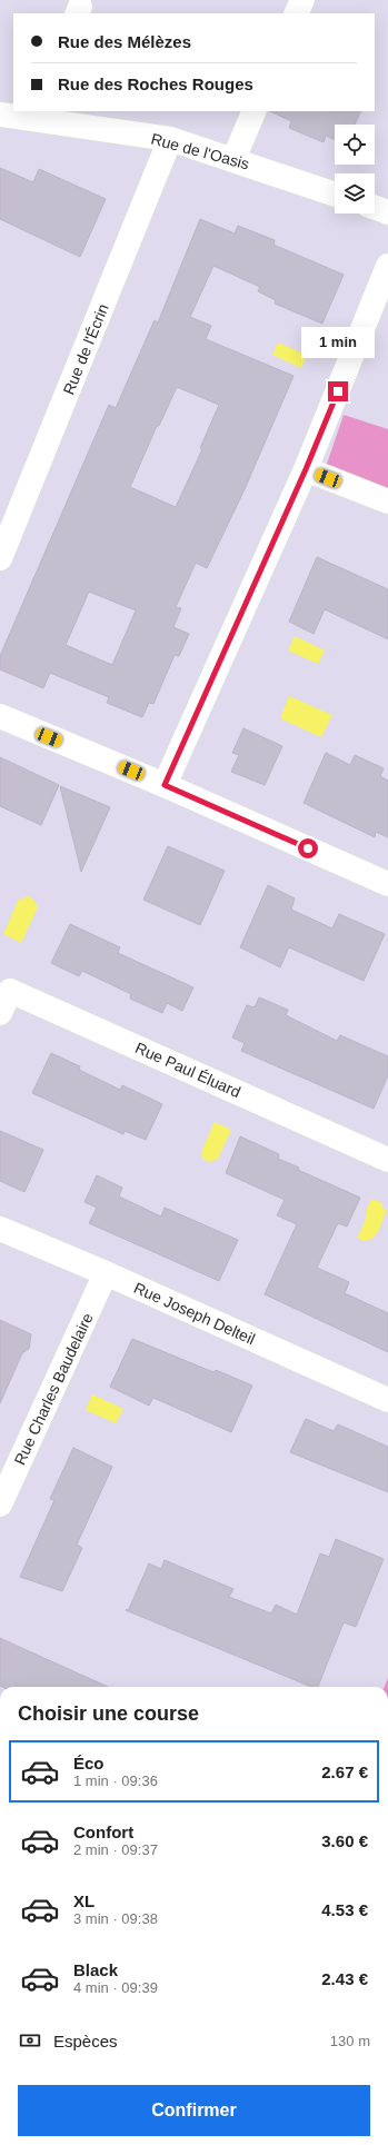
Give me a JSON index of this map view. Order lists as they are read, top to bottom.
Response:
{
  "streets": {
    "street": [
      "Rue de l'Oasis",
      "Rue de l'Écrin",
      "Rue Paul Éluard",
      "Rue Joseph Delteil",
      "Rue Charles Baudelaire"
    ]
  },
  "crossings": [
    ["Rue de l'Oasis", "Rue de l'Écrin"],
    ["Rue Joseph Delteil", "Rue Charles Baudelaire"]
  ],
  "page": {
    "banner": ["Rue des Mélèzes", "Rue des Roches Rouges"],
    "bubble": "1 min",
    "heading": "Choisir une course",
    "list": [
      {
        "name": "Éco",
        "note": "1 min · 09:36",
        "value": "2.67 €"
      },
      {
        "name": "Confort",
        "note": "2 min · 09:37",
        "value": "3.60 €"
      },
      {
        "name": "XL",
        "note": "3 min · 09:38",
        "value": "4.53 €"
      },
      {
        "name": "Black",
        "note": "4 min · 09:39",
        "value": "2.43 €"
      }
    ],
    "pay": ["Espèces", "130 m"],
    "buttons": "Confirmer"
  }
}
